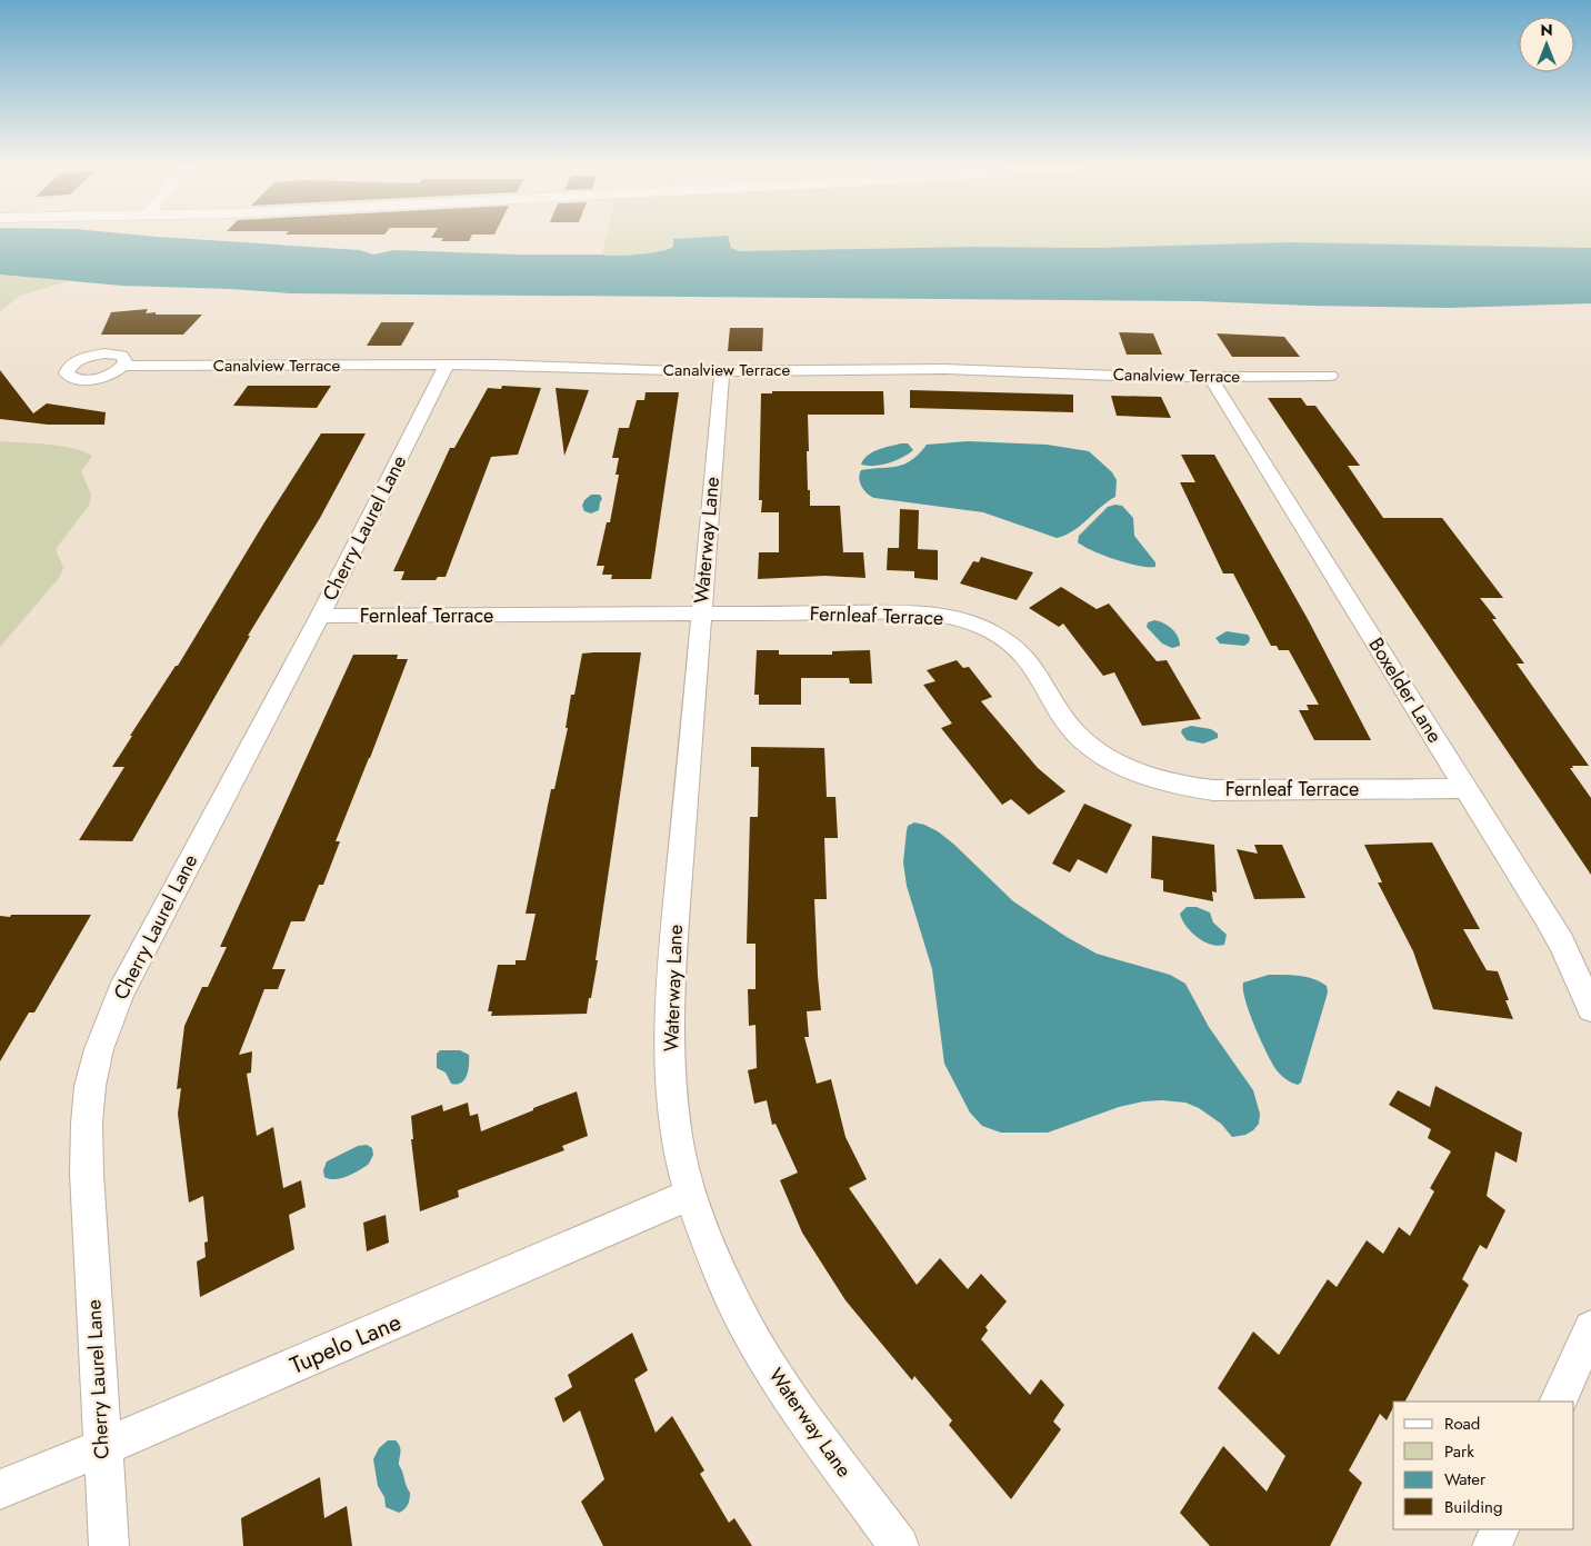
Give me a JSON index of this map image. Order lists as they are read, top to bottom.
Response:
{
  "streets": {
    "street": [
      "Canalview Terrace",
      "Cherry Laurel Lane",
      "Waterway Lane",
      "Fernleaf Terrace",
      "Boxelder Lane",
      "Tupelo Lane"
    ]
  },
  "crossings": [
    ["Canalview Terrace", "Cherry Laurel Lane"],
    ["Canalview Terrace", "Waterway Lane"],
    ["Canalview Terrace", "Boxelder Lane"],
    ["Cherry Laurel Lane", "Fernleaf Terrace"],
    ["Cherry Laurel Lane", "Tupelo Lane"],
    ["Waterway Lane", "Fernleaf Terrace"],
    ["Waterway Lane", "Tupelo Lane"],
    ["Fernleaf Terrace", "Boxelder Lane"]
  ],
  "legend": [
    "Road",
    "Park",
    "Water",
    "Building"
  ],
  "north": "top"
}
